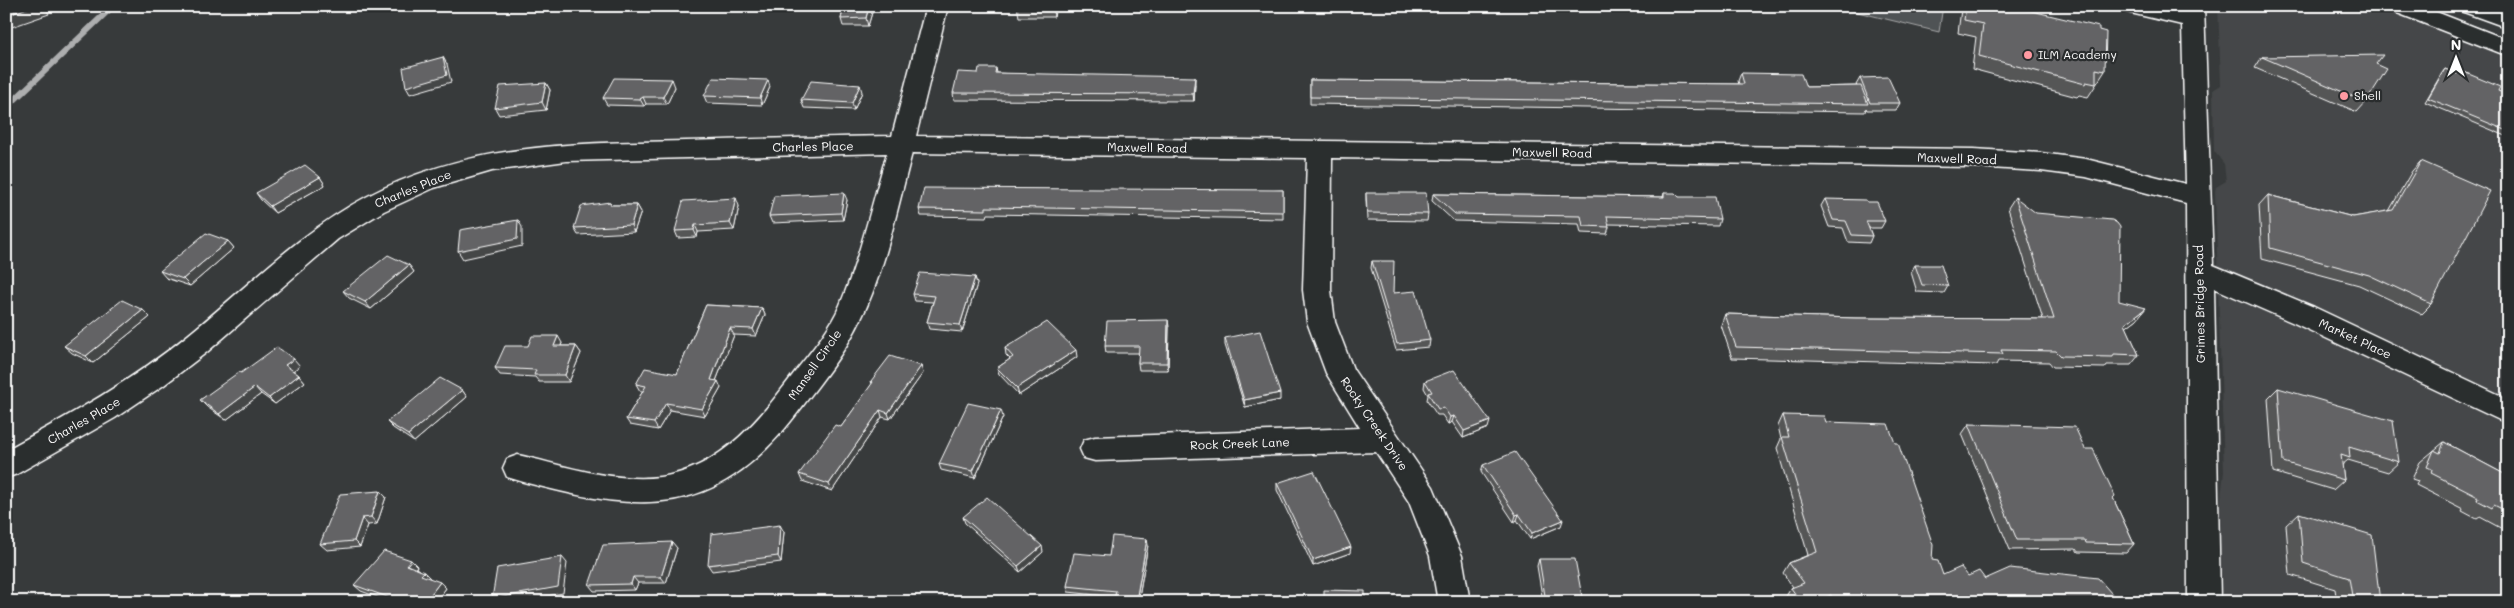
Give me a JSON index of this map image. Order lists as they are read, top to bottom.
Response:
{
  "streets": {
    "street": [
      "Charles Place",
      "Maxwell Road",
      "Grimes Bridge Road",
      "Market Place",
      "Mansell Circle",
      "Rocky Creek Drive",
      "Rock Creek Lane"
    ]
  },
  "crossings": [
    ["Charles Place", "Maxwell Road"],
    ["Charles Place", "Mansell Circle"],
    ["Maxwell Road", "Grimes Bridge Road"],
    ["Maxwell Road", "Mansell Circle"],
    ["Maxwell Road", "Rocky Creek Drive"],
    ["Grimes Bridge Road", "Market Place"],
    ["Rocky Creek Drive", "Rock Creek Lane"]
  ],
  "places": ["ILM Academy", "Shell"],
  "north": "top"
}
